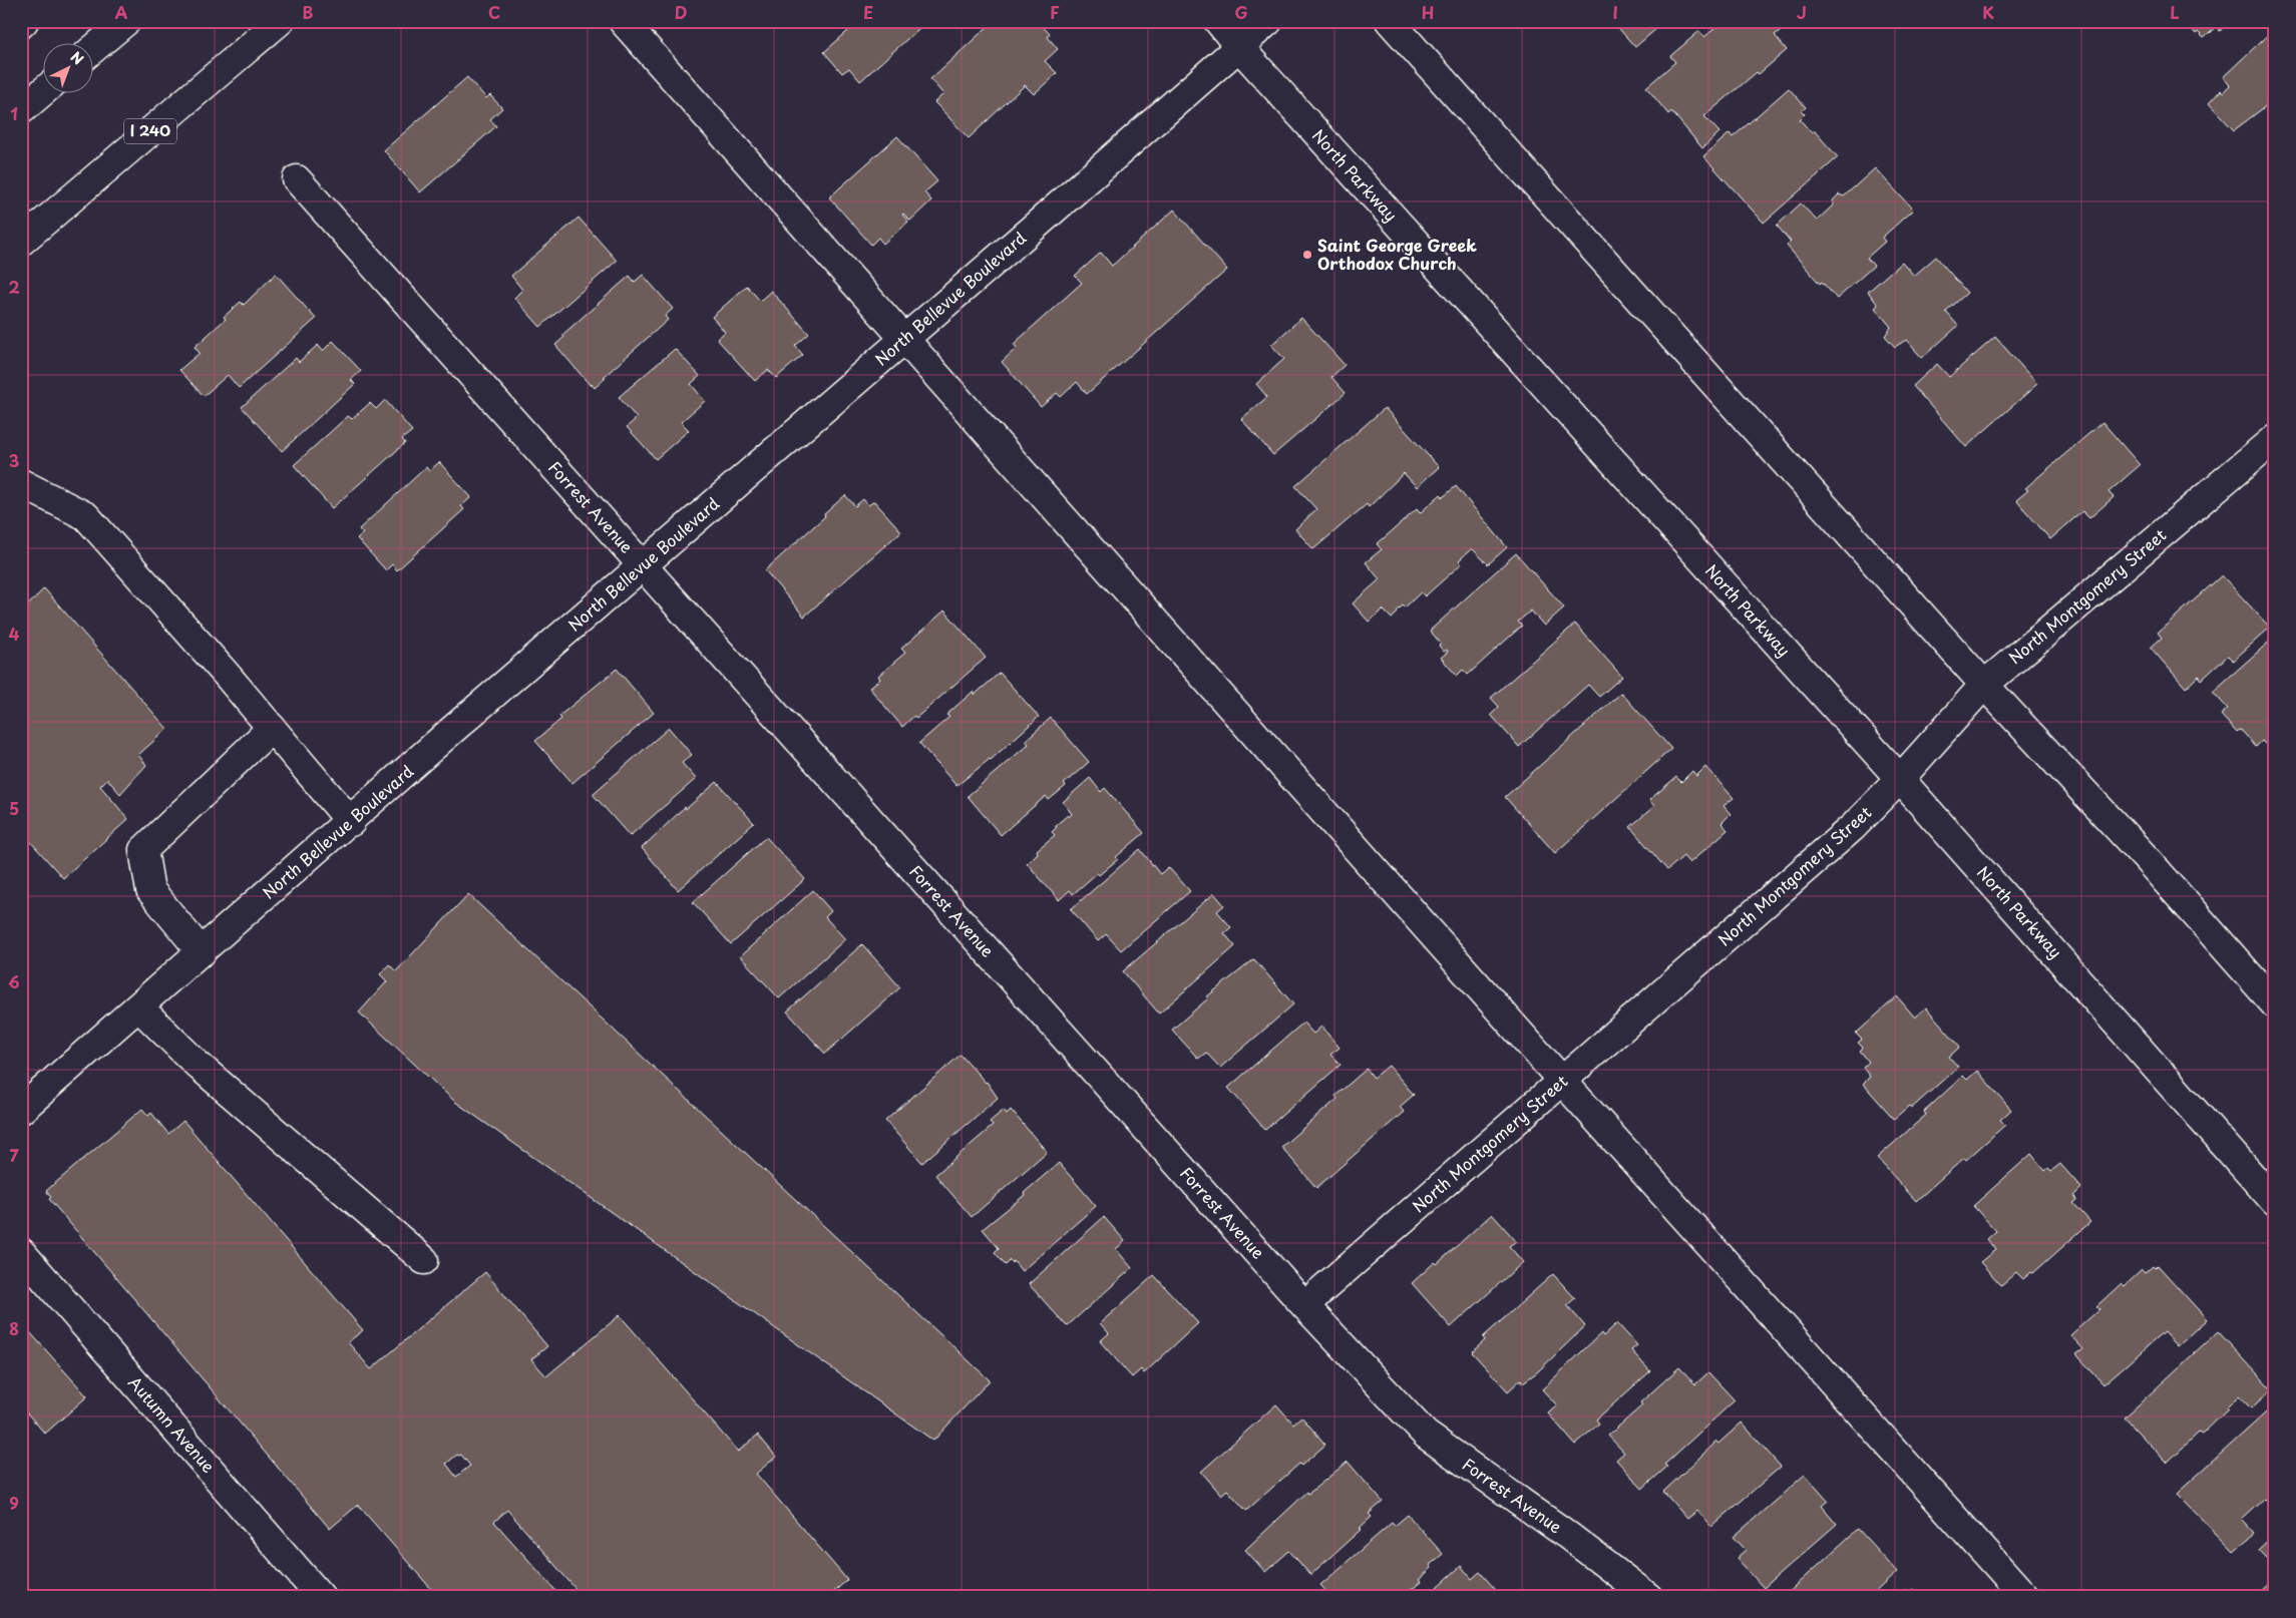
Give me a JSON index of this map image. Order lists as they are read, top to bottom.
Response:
{
  "streets": {
    "main road": [
      "I 240",
      "North Parkway",
      "North Bellevue Boulevard",
      "Forrest Avenue",
      "North Montgomery Street",
      "Autumn Avenue"
    ]
  },
  "crossings": [
    ["North Parkway", "North Bellevue Boulevard"],
    ["North Parkway", "North Montgomery Street"],
    ["North Bellevue Boulevard", "Forrest Avenue"],
    ["Forrest Avenue", "North Montgomery Street"]
  ],
  "places": ["Saint George Greek Orthodox Church"],
  "north": "top right",
  "grid": {
    "columns": [
      "A",
      "B",
      "C",
      "D",
      "E",
      "F",
      "G",
      "H",
      "I",
      "J",
      "K",
      "L"
    ],
    "rows": [
      "1",
      "2",
      "3",
      "4",
      "5",
      "6",
      "7",
      "8",
      "9"
    ]
  }
}
